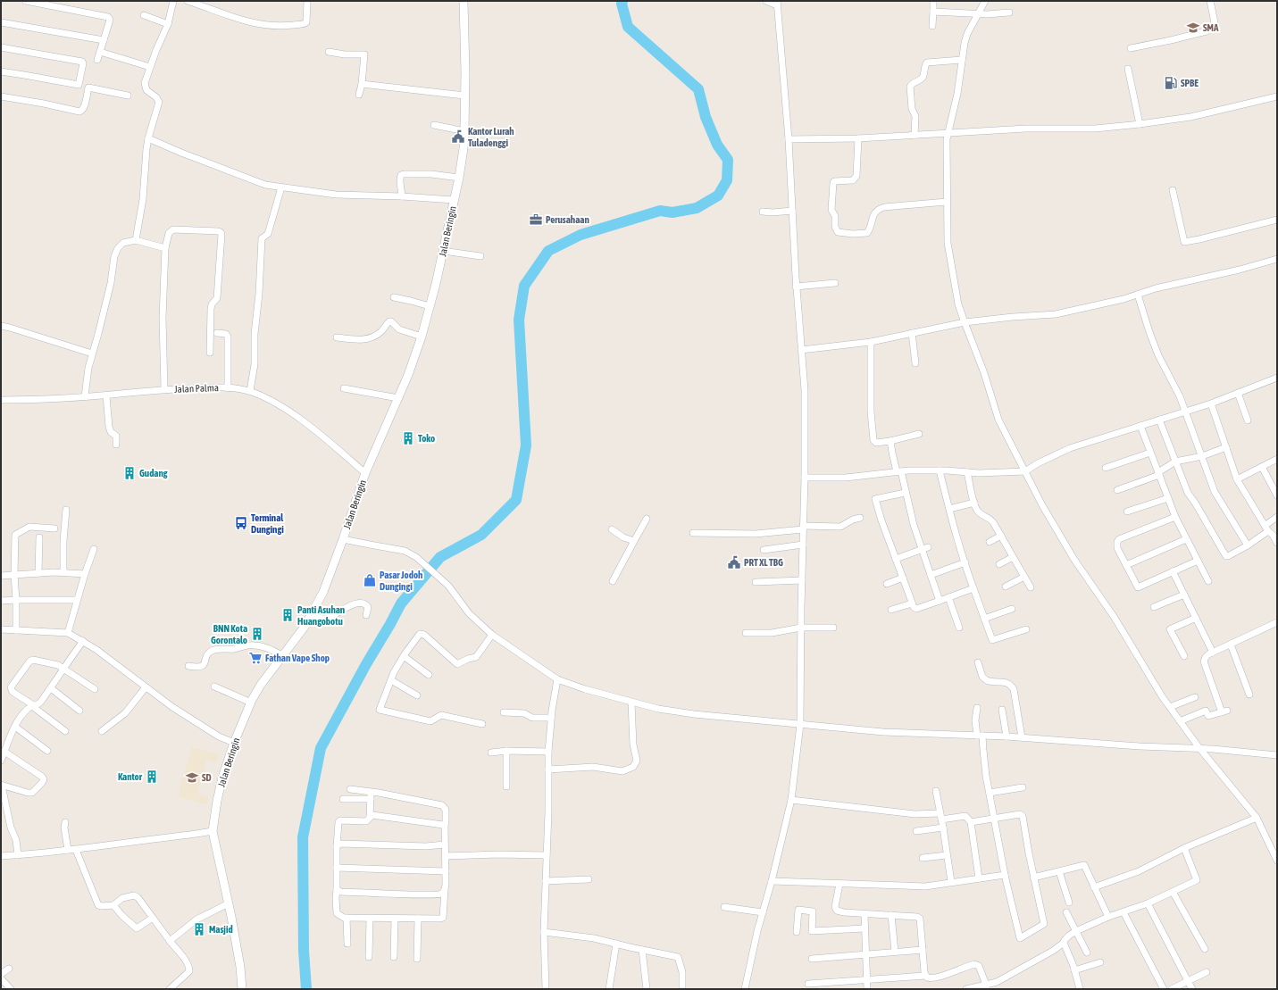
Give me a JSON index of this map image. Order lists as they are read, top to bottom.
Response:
{
  "streets": {
    "street": ["Jalan Beringin", "Jalan Palma"]
  },
  "crossings": [
    ["Jalan Beringin", "Jalan Palma"]
  ],
  "places": {
    "school or university": ["SMA", "SD"],
    "fuel station": ["SPBE"],
    "public building": ["Kantor Lurah Tuladenggi", "PRT XL TBG"],
    "office": ["Perusahaan"],
    "building": [
      "Toko",
      "Gudang",
      "Panti Asuhan Huangobotu",
      "BNN Kota Gorontalo",
      "Kantor",
      "Masjid"
    ],
    "bus stop": ["Terminal Dungingi"],
    "shop": ["Pasar Jodoh Dungingi"],
    "supermarket": ["Fathan Vape Shop"]
  }
}
